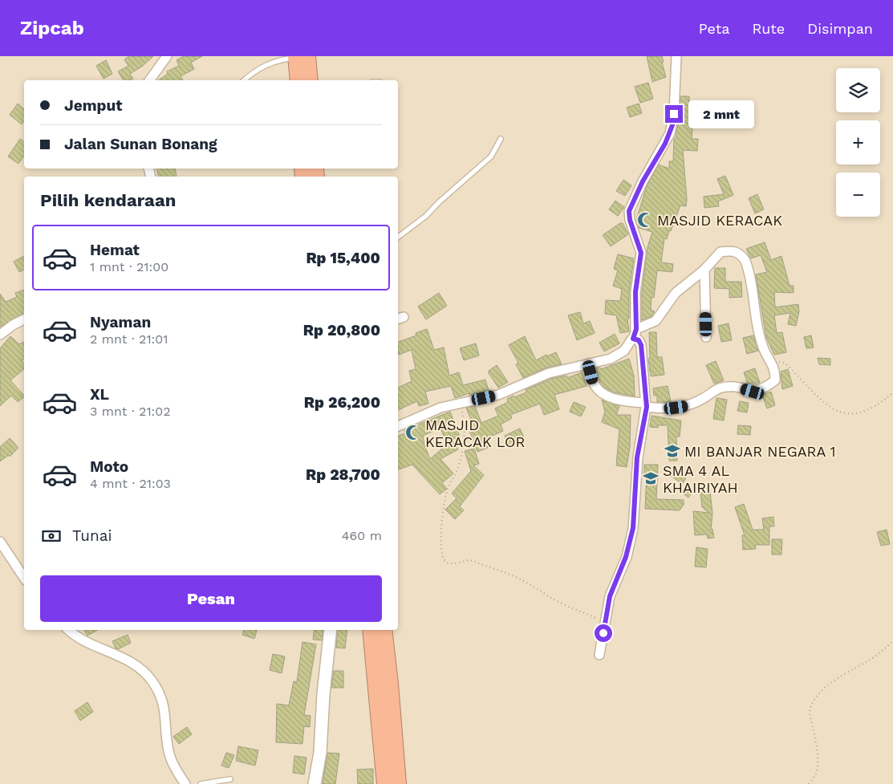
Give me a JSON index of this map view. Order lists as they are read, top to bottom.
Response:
{
  "places": {
    "mosque": ["MASJID KERACAK", "MASJID KERACAK LOR"],
    "school or university": ["MI BANJAR NEGARA 1", "SMA 4 AL KHAIRIYAH"]
  },
  "page": {
    "header": "Zipcab",
    "nav": ["Peta", "Rute", "Disimpan"],
    "map_buttons": ["+", "−"],
    "banner": ["Jemput", "Jalan Sunan Bonang"],
    "bubble": "2 mnt",
    "heading": "Pilih kendaraan",
    "list": [
      {
        "name": "Hemat",
        "note": "1 mnt · 21:00",
        "value": "Rp 15,400"
      },
      {
        "name": "Nyaman",
        "note": "2 mnt · 21:01",
        "value": "Rp 20,800"
      },
      {
        "name": "XL",
        "note": "3 mnt · 21:02",
        "value": "Rp 26,200"
      },
      {
        "name": "Moto",
        "note": "4 mnt · 21:03",
        "value": "Rp 28,700"
      }
    ],
    "pay": ["Tunai", "460 m"],
    "buttons": "Pesan"
  }
}
